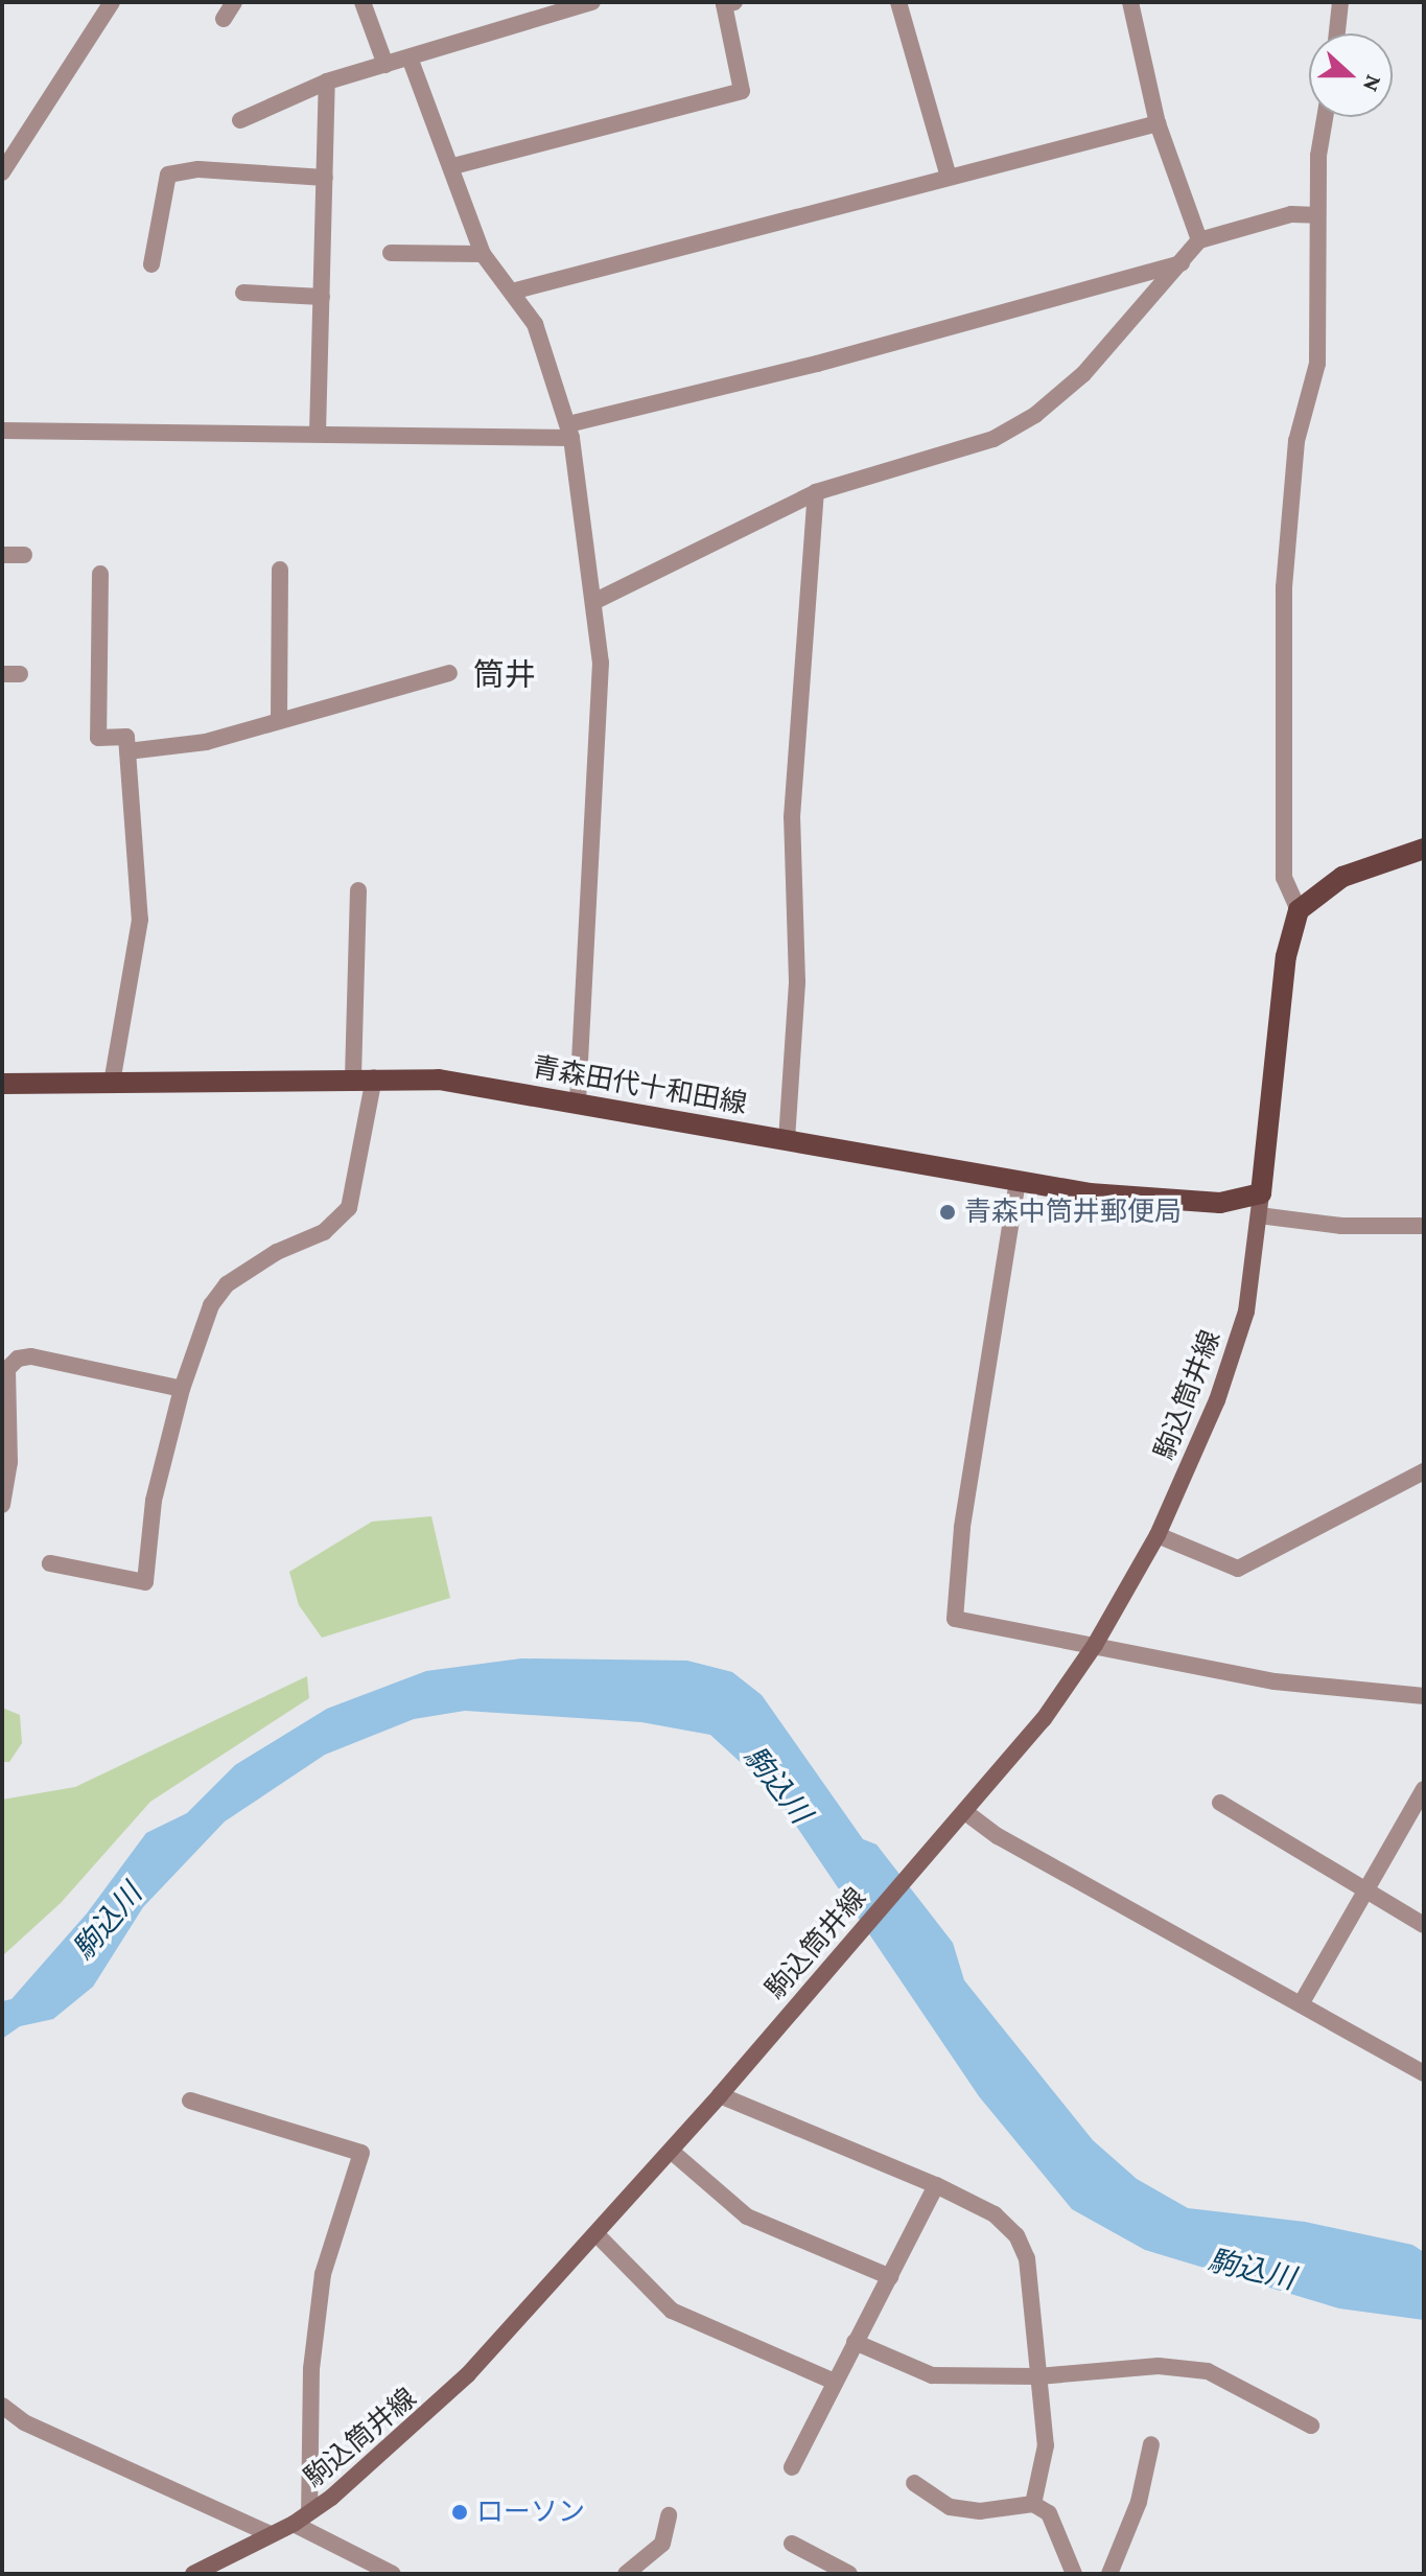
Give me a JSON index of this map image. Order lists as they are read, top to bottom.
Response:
{
  "streets": {
    "main road": ["青森田代十和田線", "駒込筒井線"]
  },
  "crossings": [
    ["青森田代十和田線", "駒込筒井線"]
  ],
  "districts": ["筒井"],
  "water": ["駒込川"],
  "places": ["青森中筒井郵便局", "ローソン"],
  "north": "right"
}
